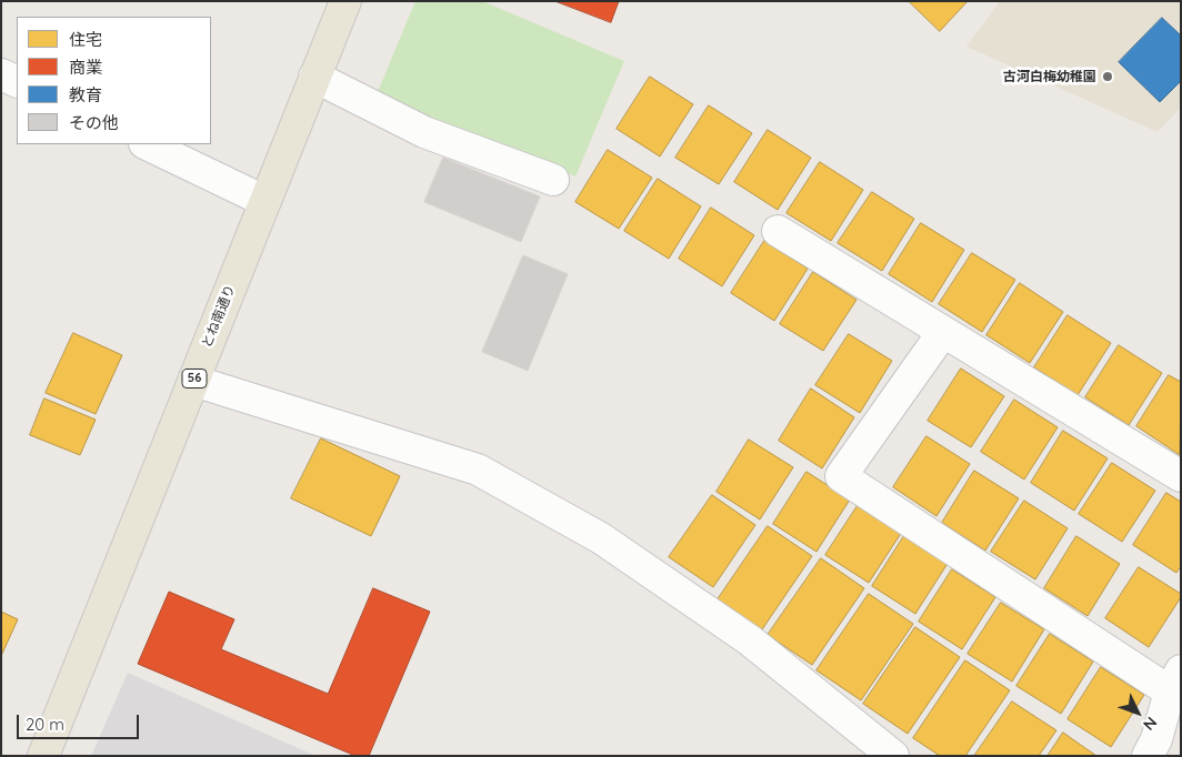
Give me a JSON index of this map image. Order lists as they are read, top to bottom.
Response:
{
  "streets": {
    "main road": ["とね南通り", "56"]
  },
  "places": ["古河白梅幼稚園"],
  "legend": [
    "住宅",
    "商業",
    "教育",
    "その他"
  ],
  "scale_bar": "20 m",
  "north": "bottom right"
}
